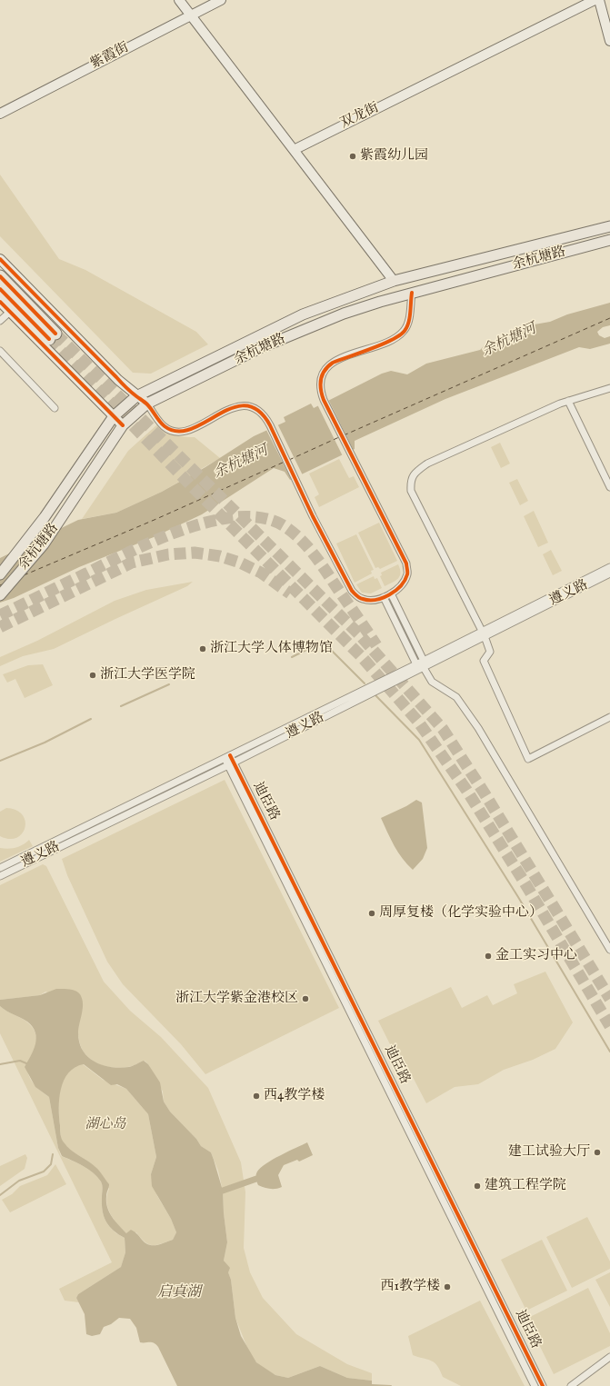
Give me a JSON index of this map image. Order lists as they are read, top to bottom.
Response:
{
  "streets": {
    "main road": ["余杭塘路"],
    "street": [
      "紫霞街",
      "双龙街",
      "遵义路",
      "迪臣路"
    ]
  },
  "crossings": [
    ["遵义路", "迪臣路"]
  ],
  "water": ["余杭塘河", "启真湖"],
  "parks": ["湖心岛"],
  "places": [
    "紫霞幼儿园",
    "浙江大学人体博物馆",
    "浙江大学医学院",
    "周厚复楼（化学实验中心）",
    "金工实习中心",
    "浙江大学紫金港校区",
    "西4教学楼",
    "建工试验大厅",
    "建筑工程学院",
    "西1教学楼"
  ]
}
